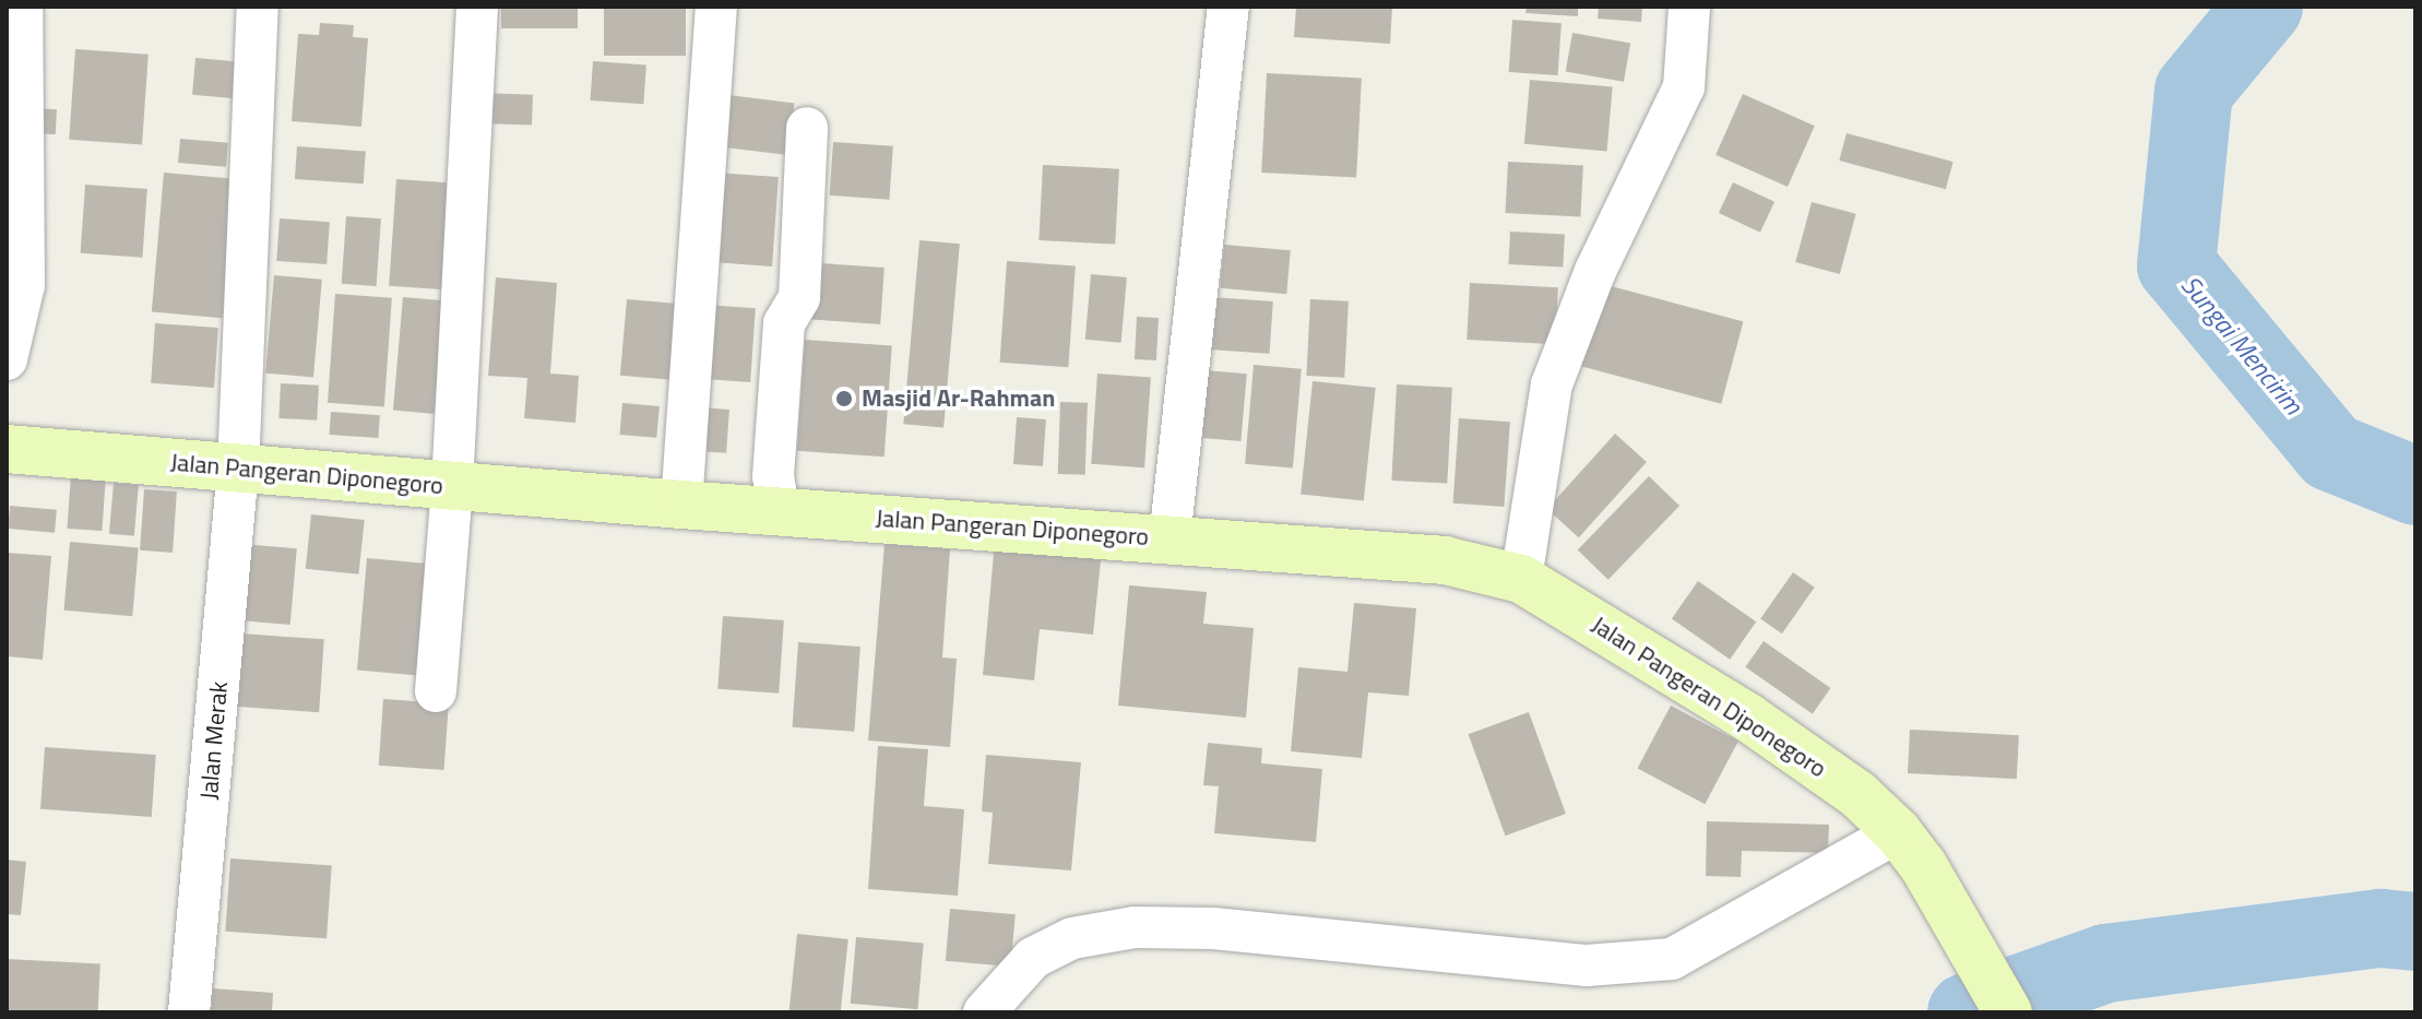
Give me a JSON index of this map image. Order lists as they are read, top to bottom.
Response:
{
  "streets": {
    "street": ["Jalan Pangeran Diponegoro", "Jalan Merak"]
  },
  "crossings": [
    ["Jalan Pangeran Diponegoro", "Jalan Merak"]
  ],
  "water": ["Sungai Mencirim"],
  "places": ["Masjid Ar-Rahman"]
}
